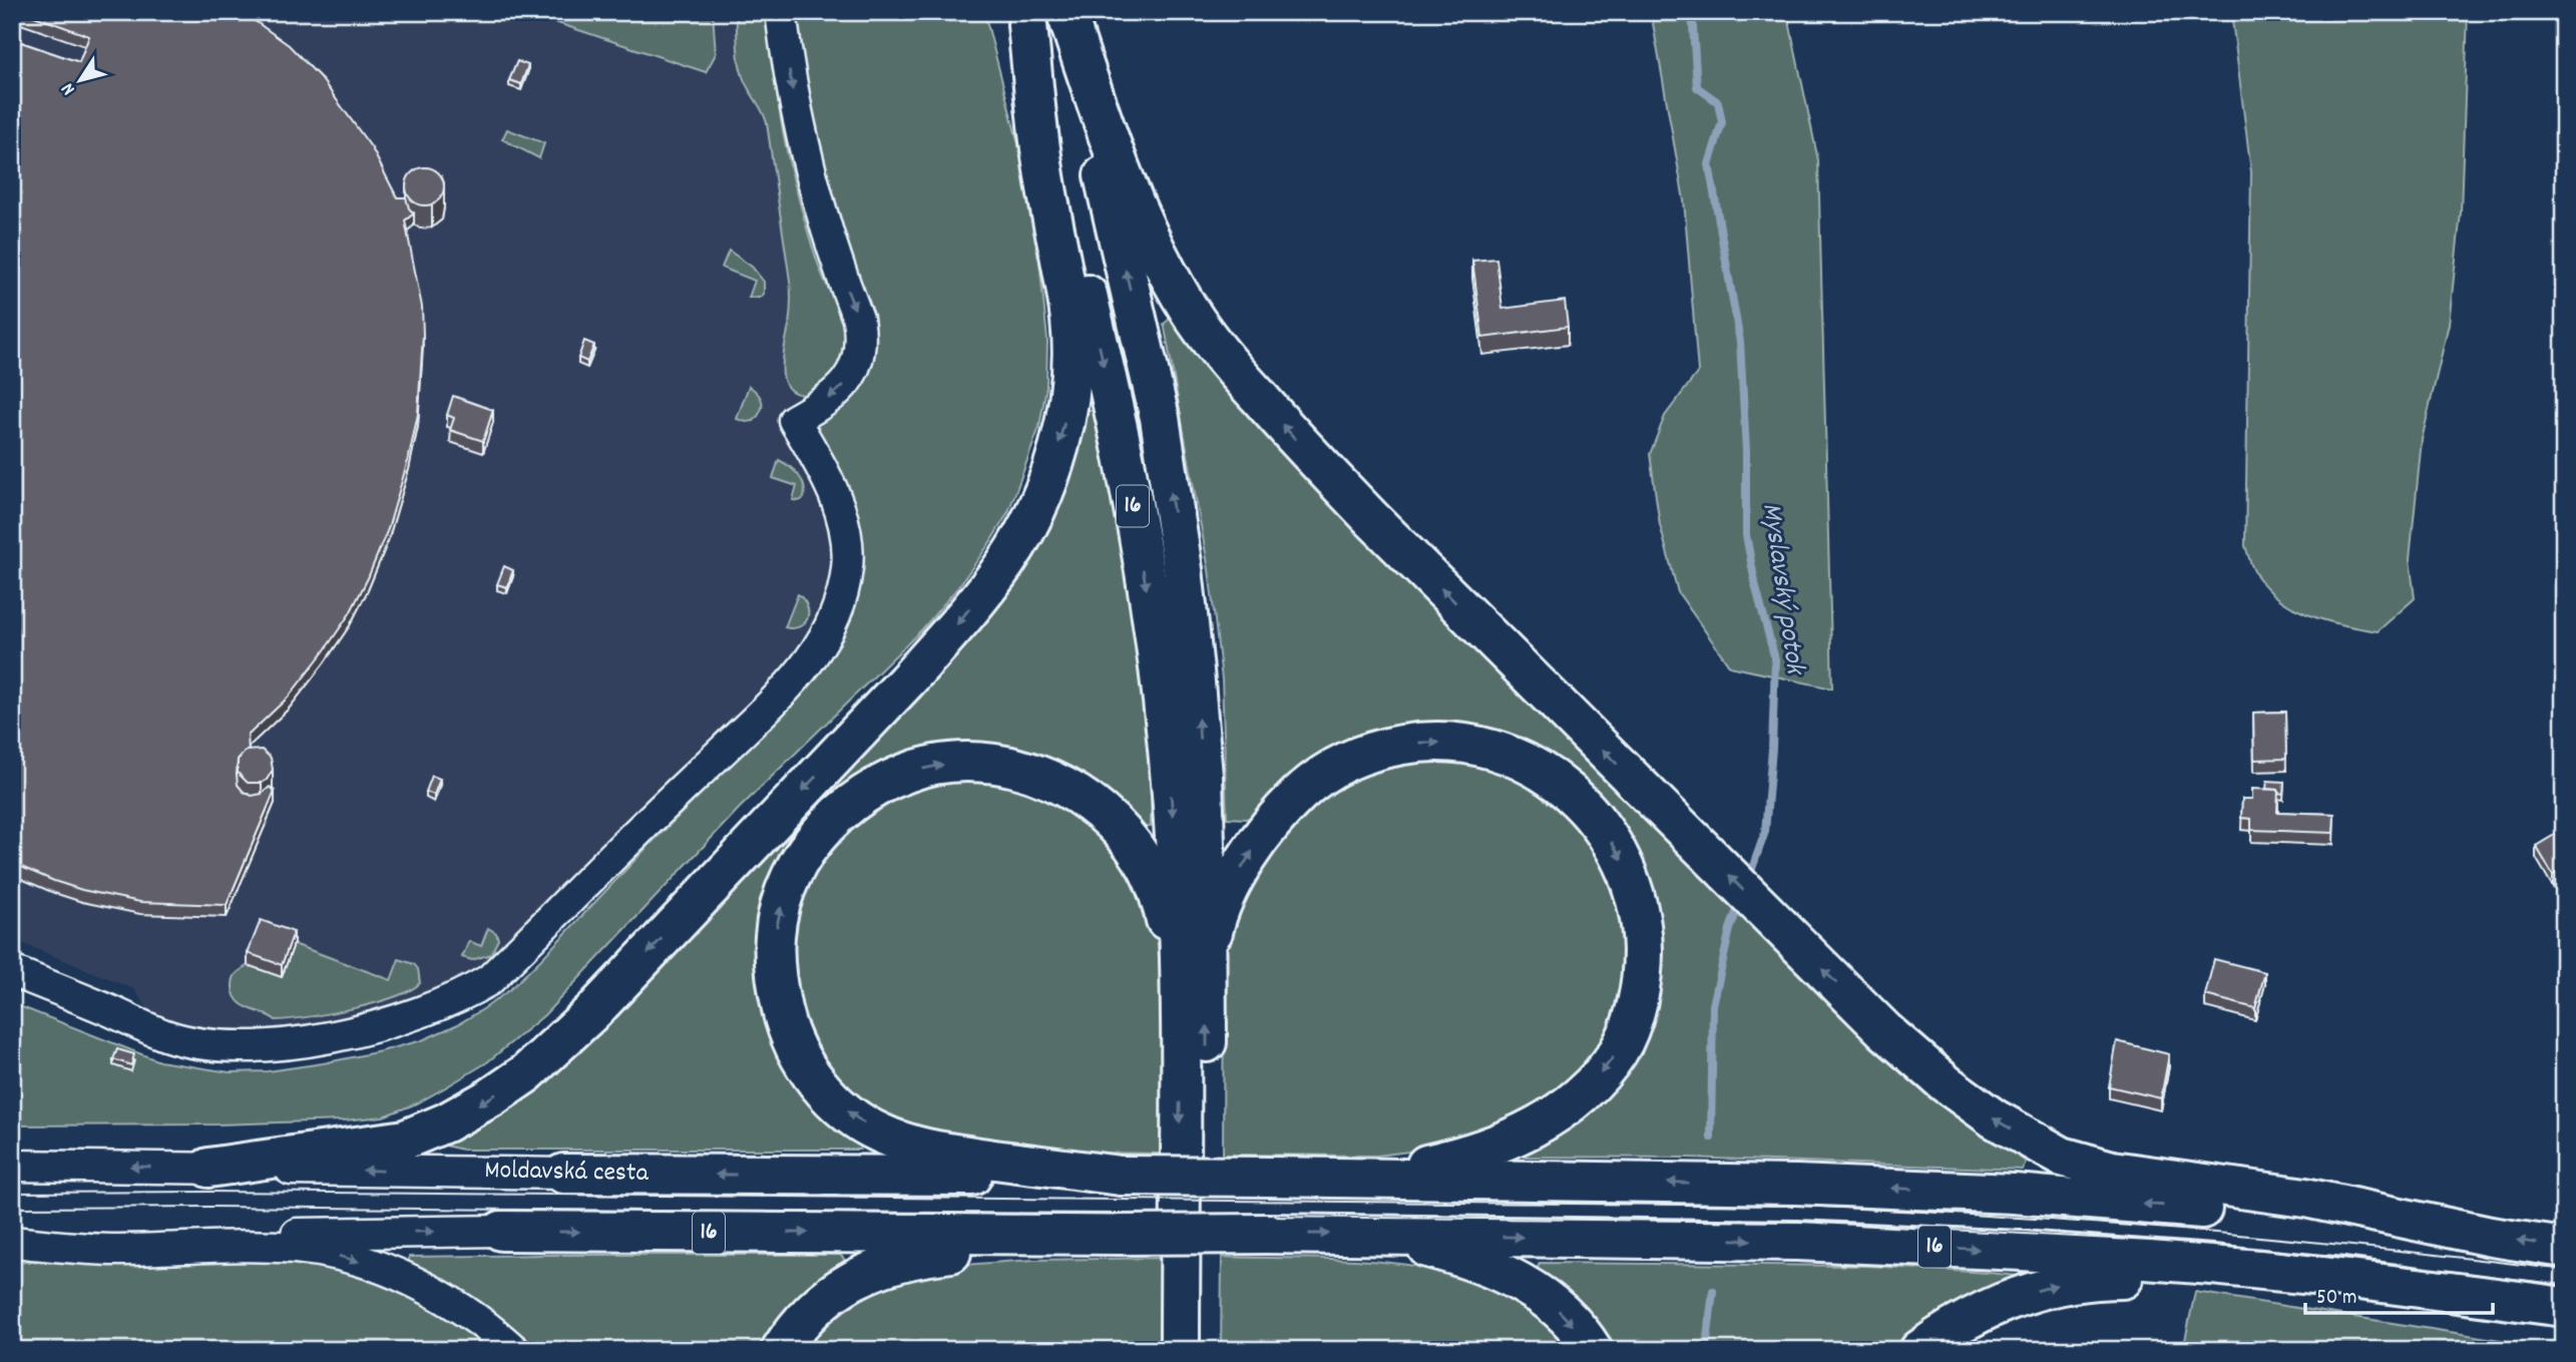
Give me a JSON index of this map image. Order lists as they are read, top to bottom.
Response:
{
  "streets": {
    "highway": ["16", "Moldavská cesta"]
  },
  "crossings": [
    ["16", "Moldavská cesta"]
  ],
  "water": ["Myslavský potok"],
  "scale_bar": "50 m",
  "north": "bottom left"
}
